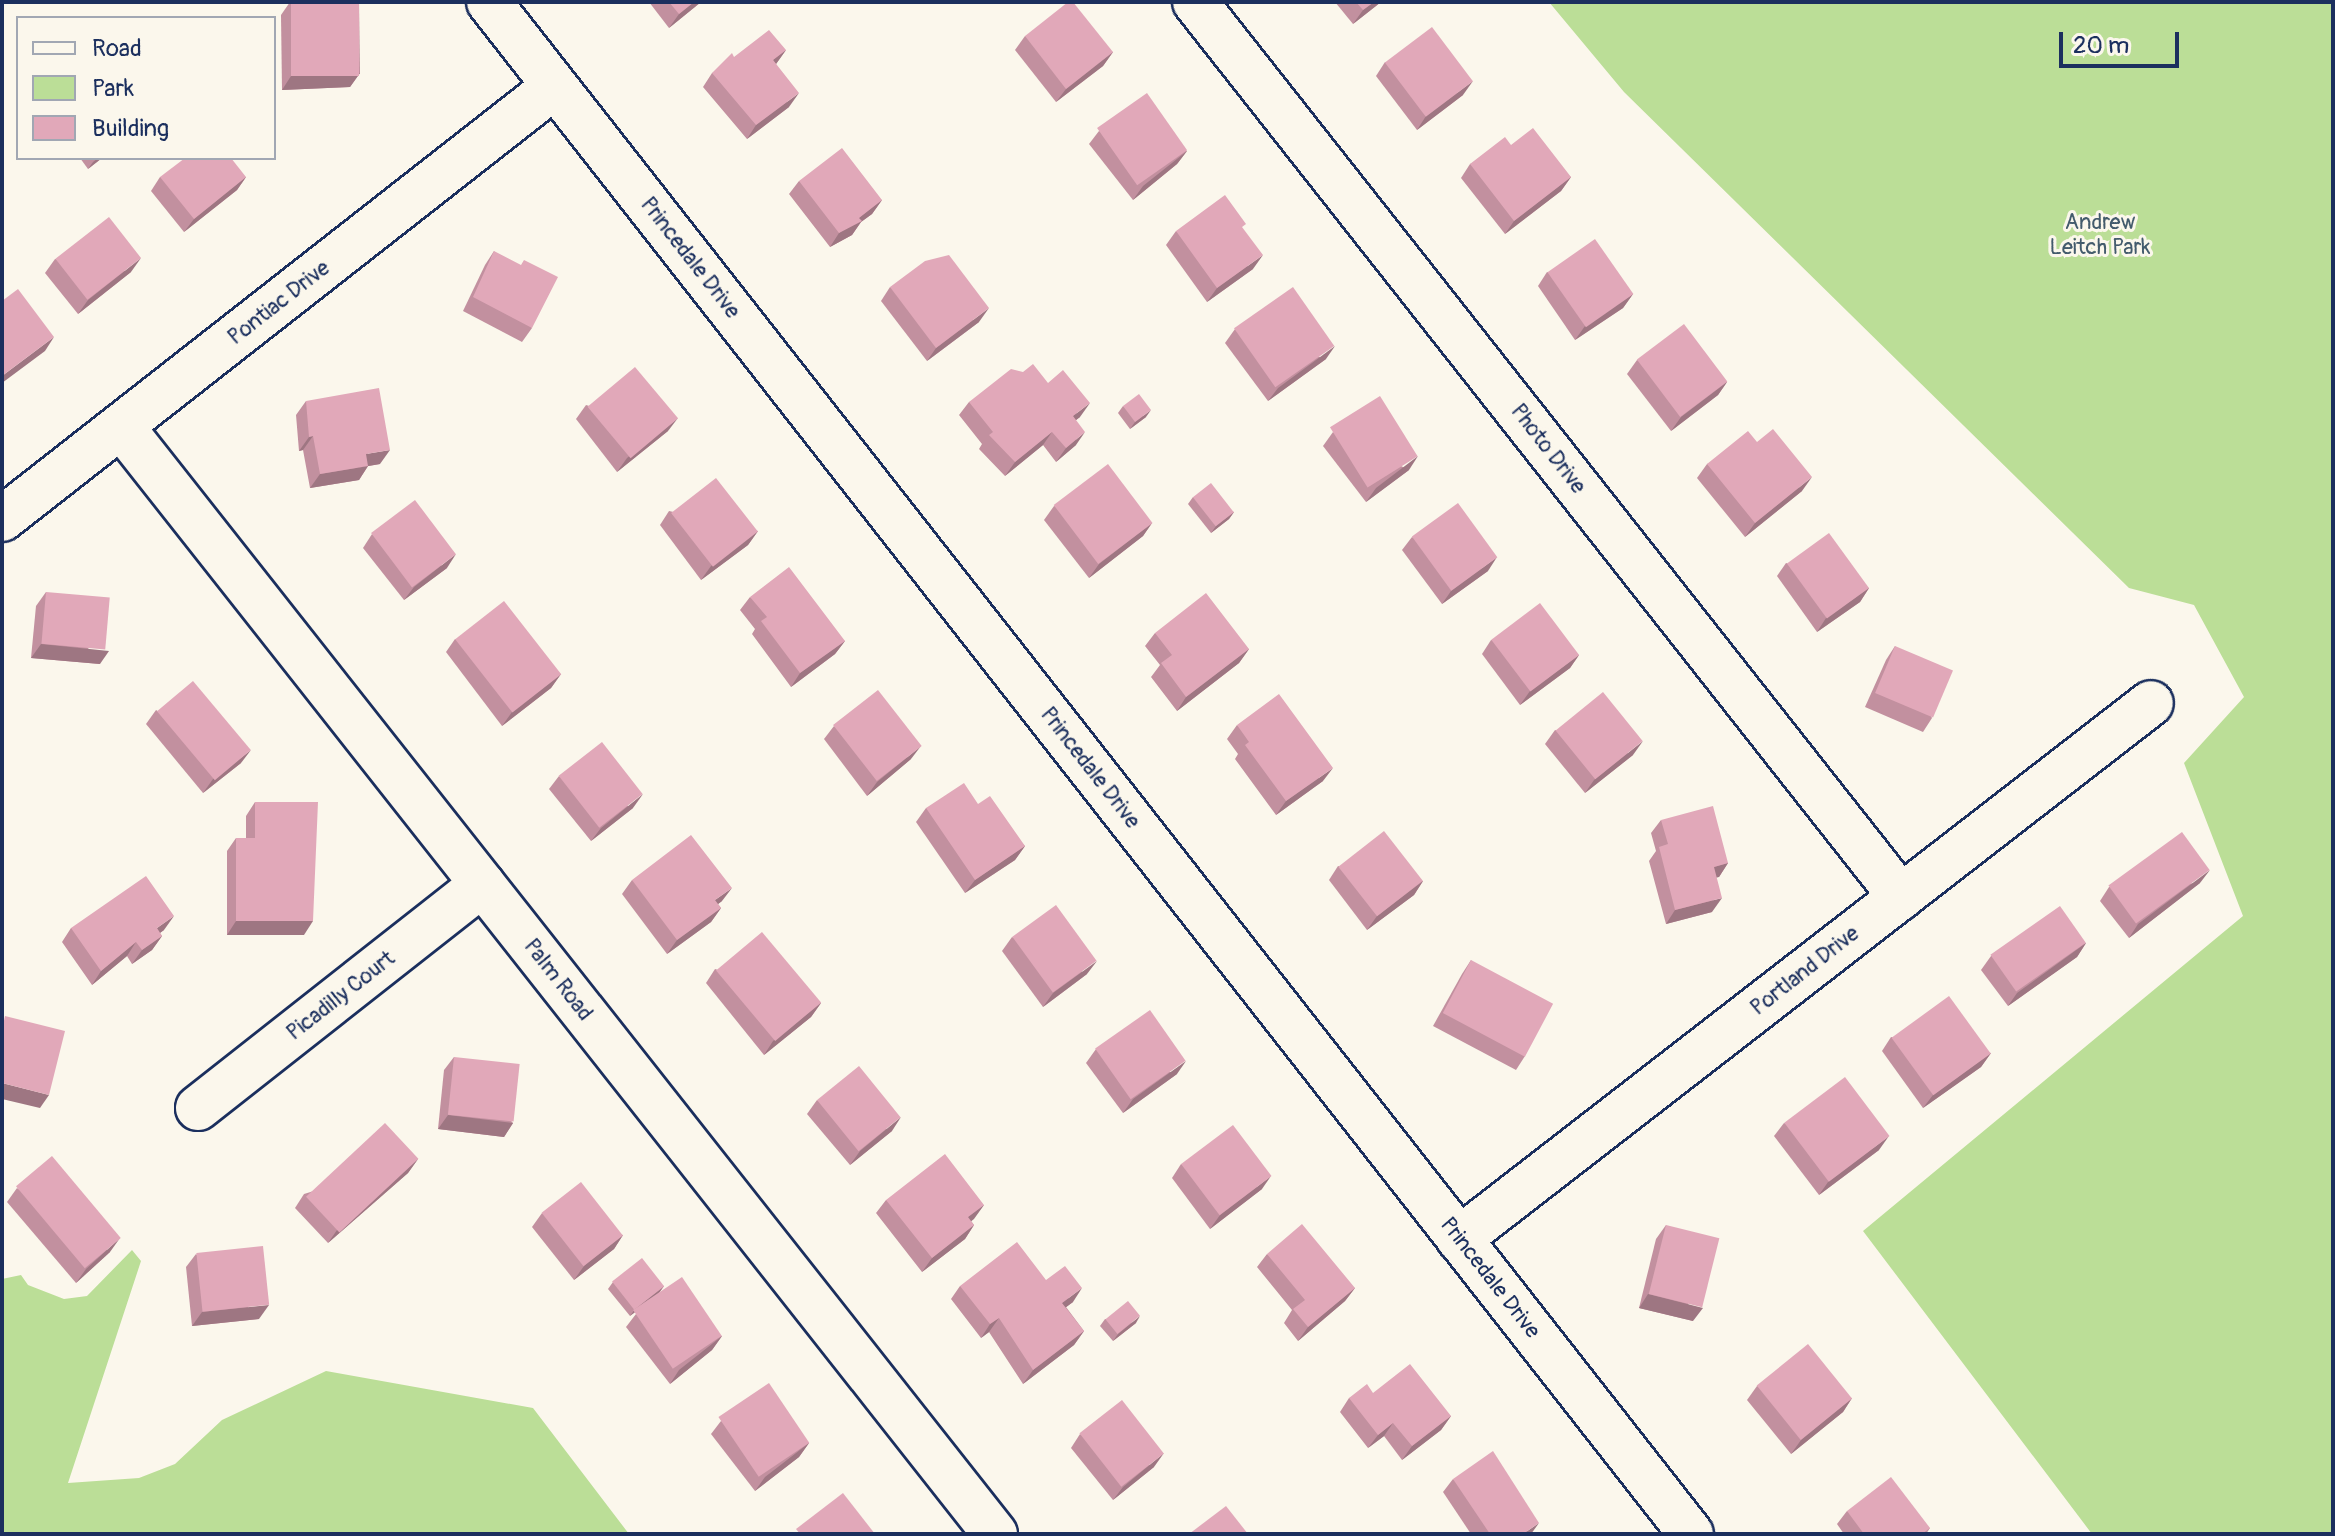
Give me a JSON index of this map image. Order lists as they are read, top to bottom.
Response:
{
  "streets": {
    "street": [
      "Princedale Drive",
      "Pontiac Drive",
      "Photo Drive",
      "Portland Drive",
      "Palm Road",
      "Picadilly Court"
    ]
  },
  "crossings": [
    ["Princedale Drive", "Pontiac Drive"],
    ["Princedale Drive", "Portland Drive"],
    ["Pontiac Drive", "Palm Road"],
    ["Photo Drive", "Portland Drive"],
    ["Palm Road", "Picadilly Court"]
  ],
  "parks": ["Andrew Leitch Park"],
  "legend": ["Road", "Park", "Building"],
  "scale_bar": "20 m"
}
